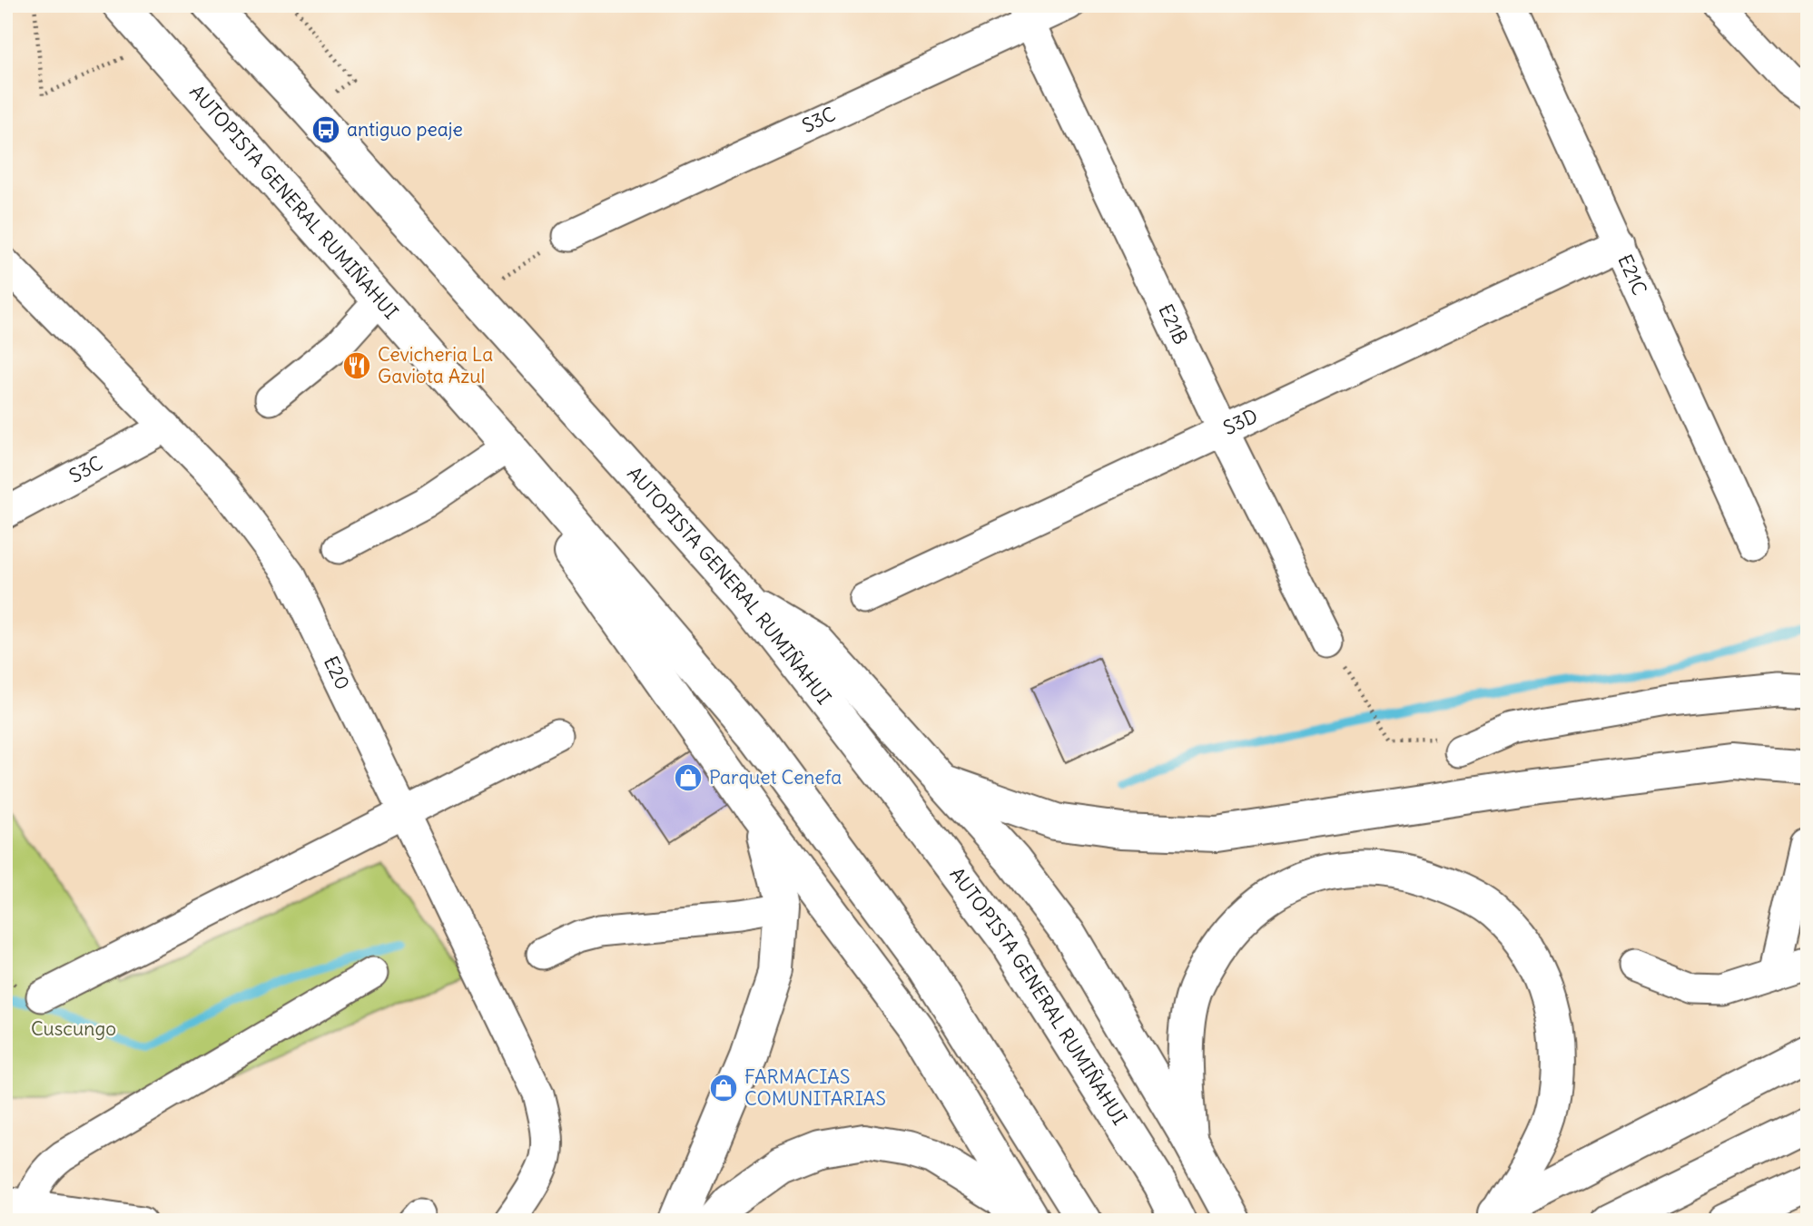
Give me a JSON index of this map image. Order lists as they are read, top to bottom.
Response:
{
  "streets": {
    "highway": ["AUTOPISTA GENERAL RUMIÑAHUI"],
    "street": [
      "S3C",
      "E21C",
      "E21B",
      "S3D",
      "E20"
    ]
  },
  "crossings": [
    ["S3C", "E21B"],
    ["S3C", "E20"],
    ["E21C", "S3D"],
    ["E21B", "S3D"]
  ],
  "parks": ["Cuscungo"],
  "places": {
    "bus stop": ["antiguo peaje"],
    "restaurant": ["Cevicheria La Gaviota Azul"],
    "shop": ["Parquet Cenefa", "FARMACIAS COMUNITARIAS"]
  }
}
